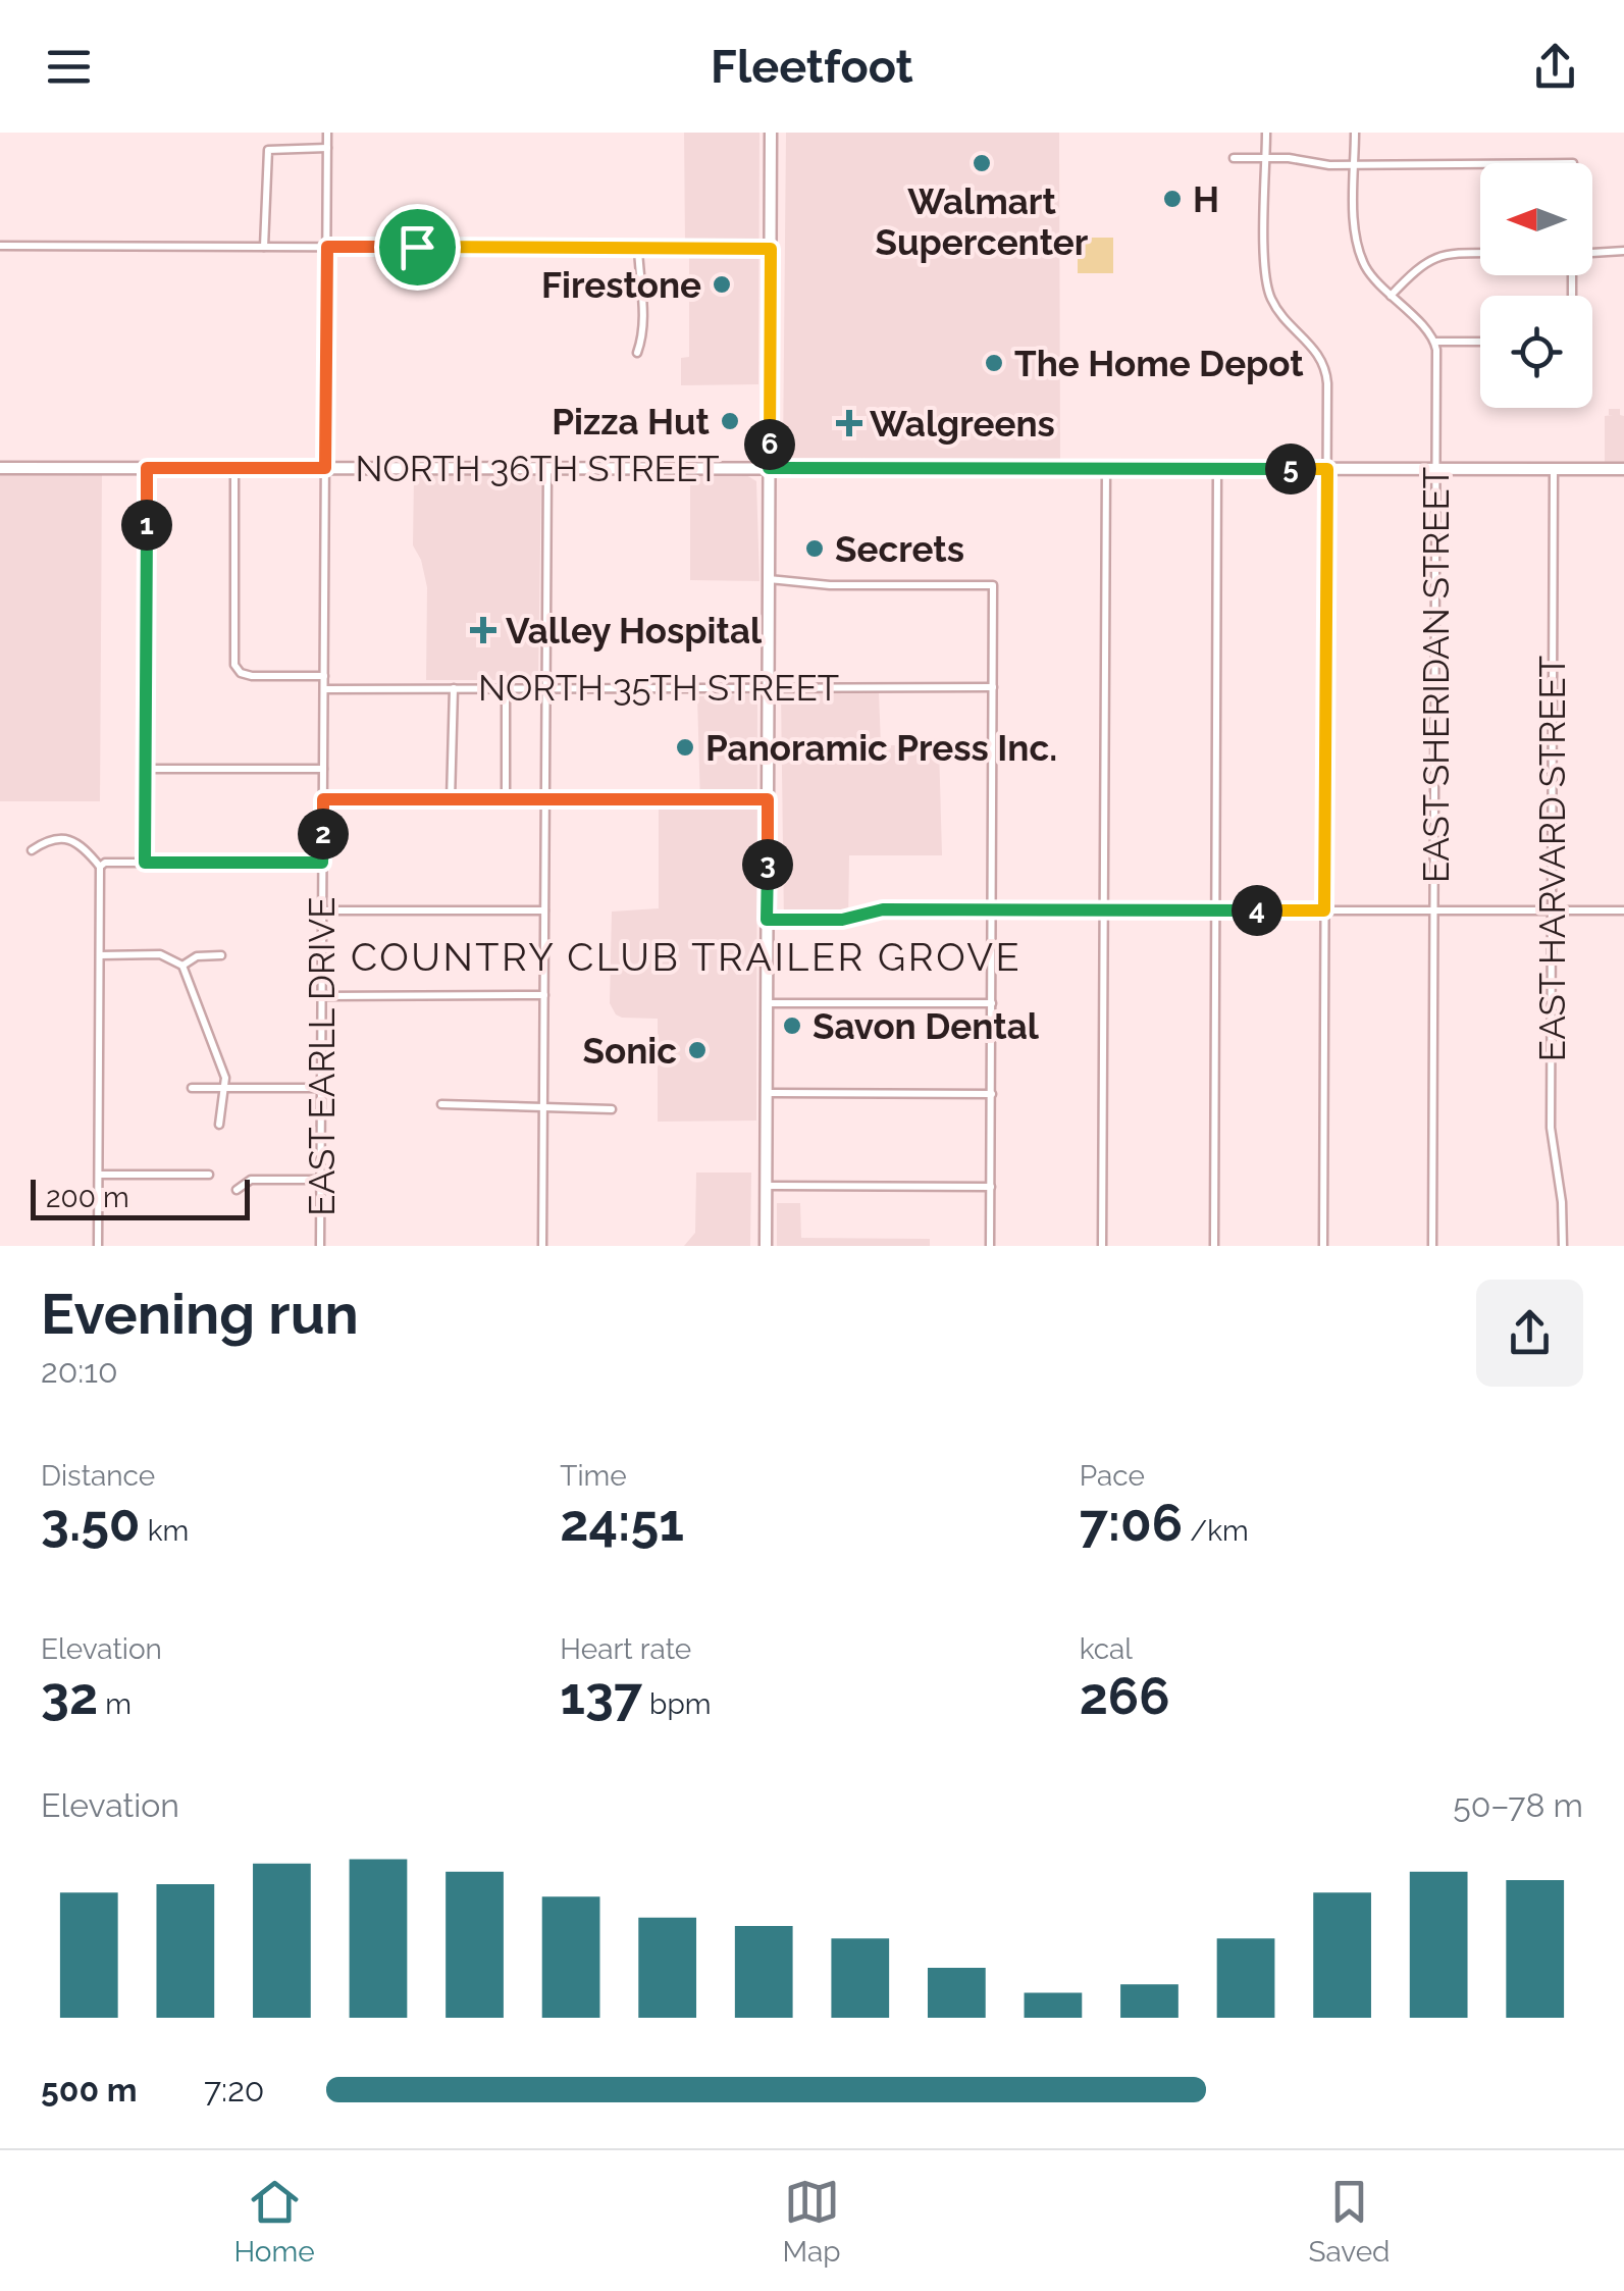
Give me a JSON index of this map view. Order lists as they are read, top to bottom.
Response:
{
  "streets": {
    "main road": ["NORTH 36TH STREET"],
    "street": [
      "EAST SHERIDAN STREET",
      "NORTH 35TH STREET",
      "EAST HARVARD STREET",
      "EAST EARLL DRIVE"
    ]
  },
  "crossings": [
    ["NORTH 36TH STREET", "EAST SHERIDAN STREET"],
    ["NORTH 36TH STREET", "EAST HARVARD STREET"],
    ["NORTH 36TH STREET", "EAST EARLL DRIVE"],
    ["NORTH 35TH STREET", "EAST EARLL DRIVE"]
  ],
  "districts": ["COUNTRY CLUB TRAILER GROVE"],
  "places": {
    "other": [
      "Walmart Supercenter",
      "H",
      "Firestone",
      "The Home Depot",
      "Pizza Hut",
      "Secrets",
      "Panoramic Press Inc.",
      "Savon Dental",
      "Sonic"
    ],
    "health": ["Walgreens", "Valley Hospital"]
  },
  "scale_bar": "200 m",
  "north": "left",
  "page": {
    "header": "Fleetfoot",
    "pins": [
      "6",
      "5",
      "1",
      "2",
      "3",
      "4"
    ],
    "scale": "200 m",
    "heading": ["Evening run", "20:10"],
    "stats": [
      ["Distance", "3.50 km"],
      ["Time", "24:51"],
      ["Pace", "7:06 /km"],
      ["Elevation", "32 m"],
      ["Heart rate", "137 bpm"],
      ["kcal", "266"]
    ],
    "chart": ["Elevation", "50–78 m"],
    "list": [
      {
        "name": "500 m",
        "note": "7:20"
      }
    ],
    "tabs": ["Home", "Map", "Saved"]
  }
}
